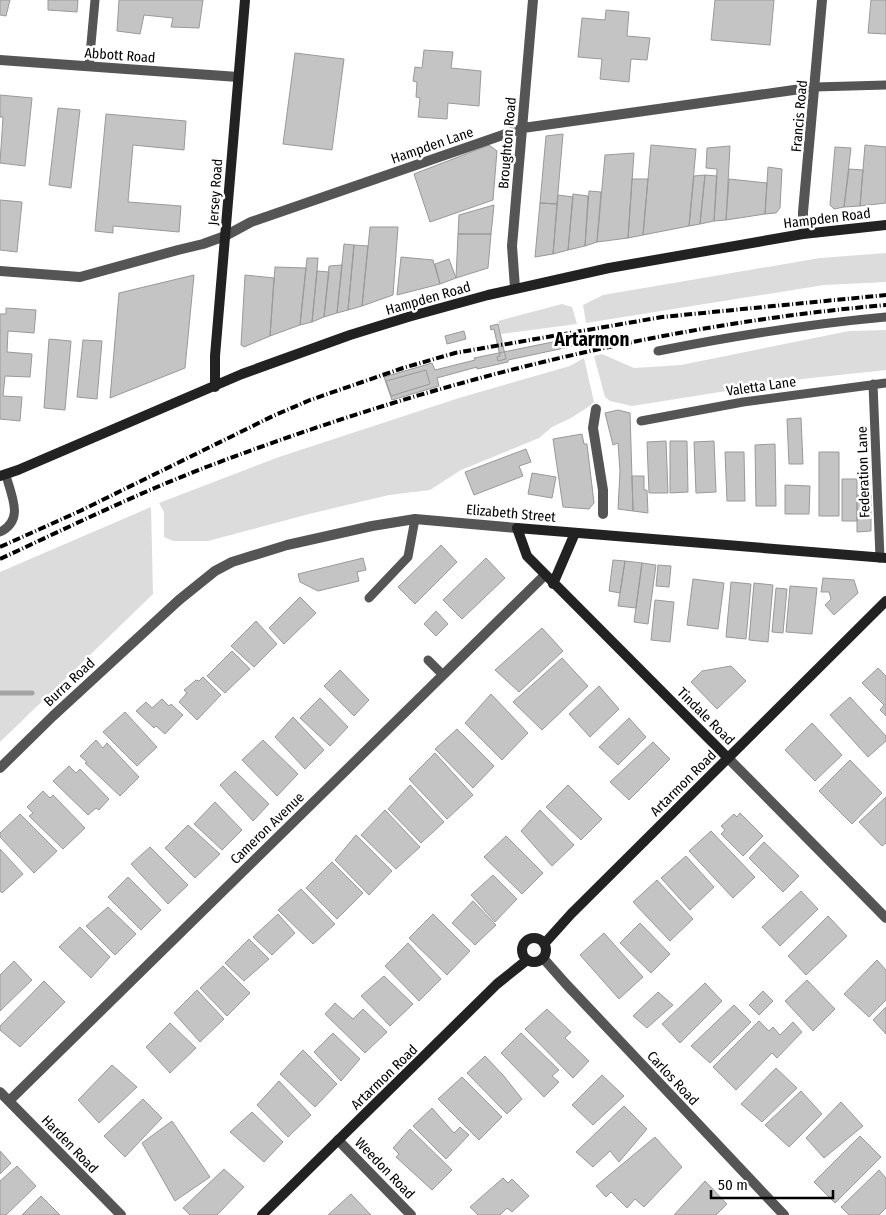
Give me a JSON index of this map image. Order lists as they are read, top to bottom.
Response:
{
  "streets": {
    "street": [
      "Abbott Road",
      "Francis Road",
      "Broughton Road",
      "Hampden Lane",
      "Jersey Road",
      "Hampden Road",
      "Elizabeth Street",
      "Burra Road",
      "Tindale Road",
      "Artarmon Road",
      "Cameron Avenue",
      "Carlos Road",
      "Harden Road",
      "Weedon Road"
    ],
    "lane": ["Valetta Lane", "Federation Lane"]
  },
  "crossings": [
    ["Abbott Road", "Jersey Road"],
    ["Francis Road", "Hampden Lane"],
    ["Francis Road", "Hampden Road"],
    ["Broughton Road", "Hampden Lane"],
    ["Broughton Road", "Hampden Road"],
    ["Hampden Lane", "Jersey Road"],
    ["Jersey Road", "Hampden Road"],
    ["Valetta Lane", "Federation Lane"],
    ["Federation Lane", "Elizabeth Street"],
    ["Elizabeth Street", "Burra Road"],
    ["Elizabeth Street", "Tindale Road"],
    ["Tindale Road", "Artarmon Road"],
    ["Tindale Road", "Cameron Avenue"],
    ["Artarmon Road", "Carlos Road"],
    ["Artarmon Road", "Weedon Road"],
    ["Cameron Avenue", "Harden Road"]
  ],
  "districts": ["Artarmon"],
  "scale_bar": "50 m"
}
